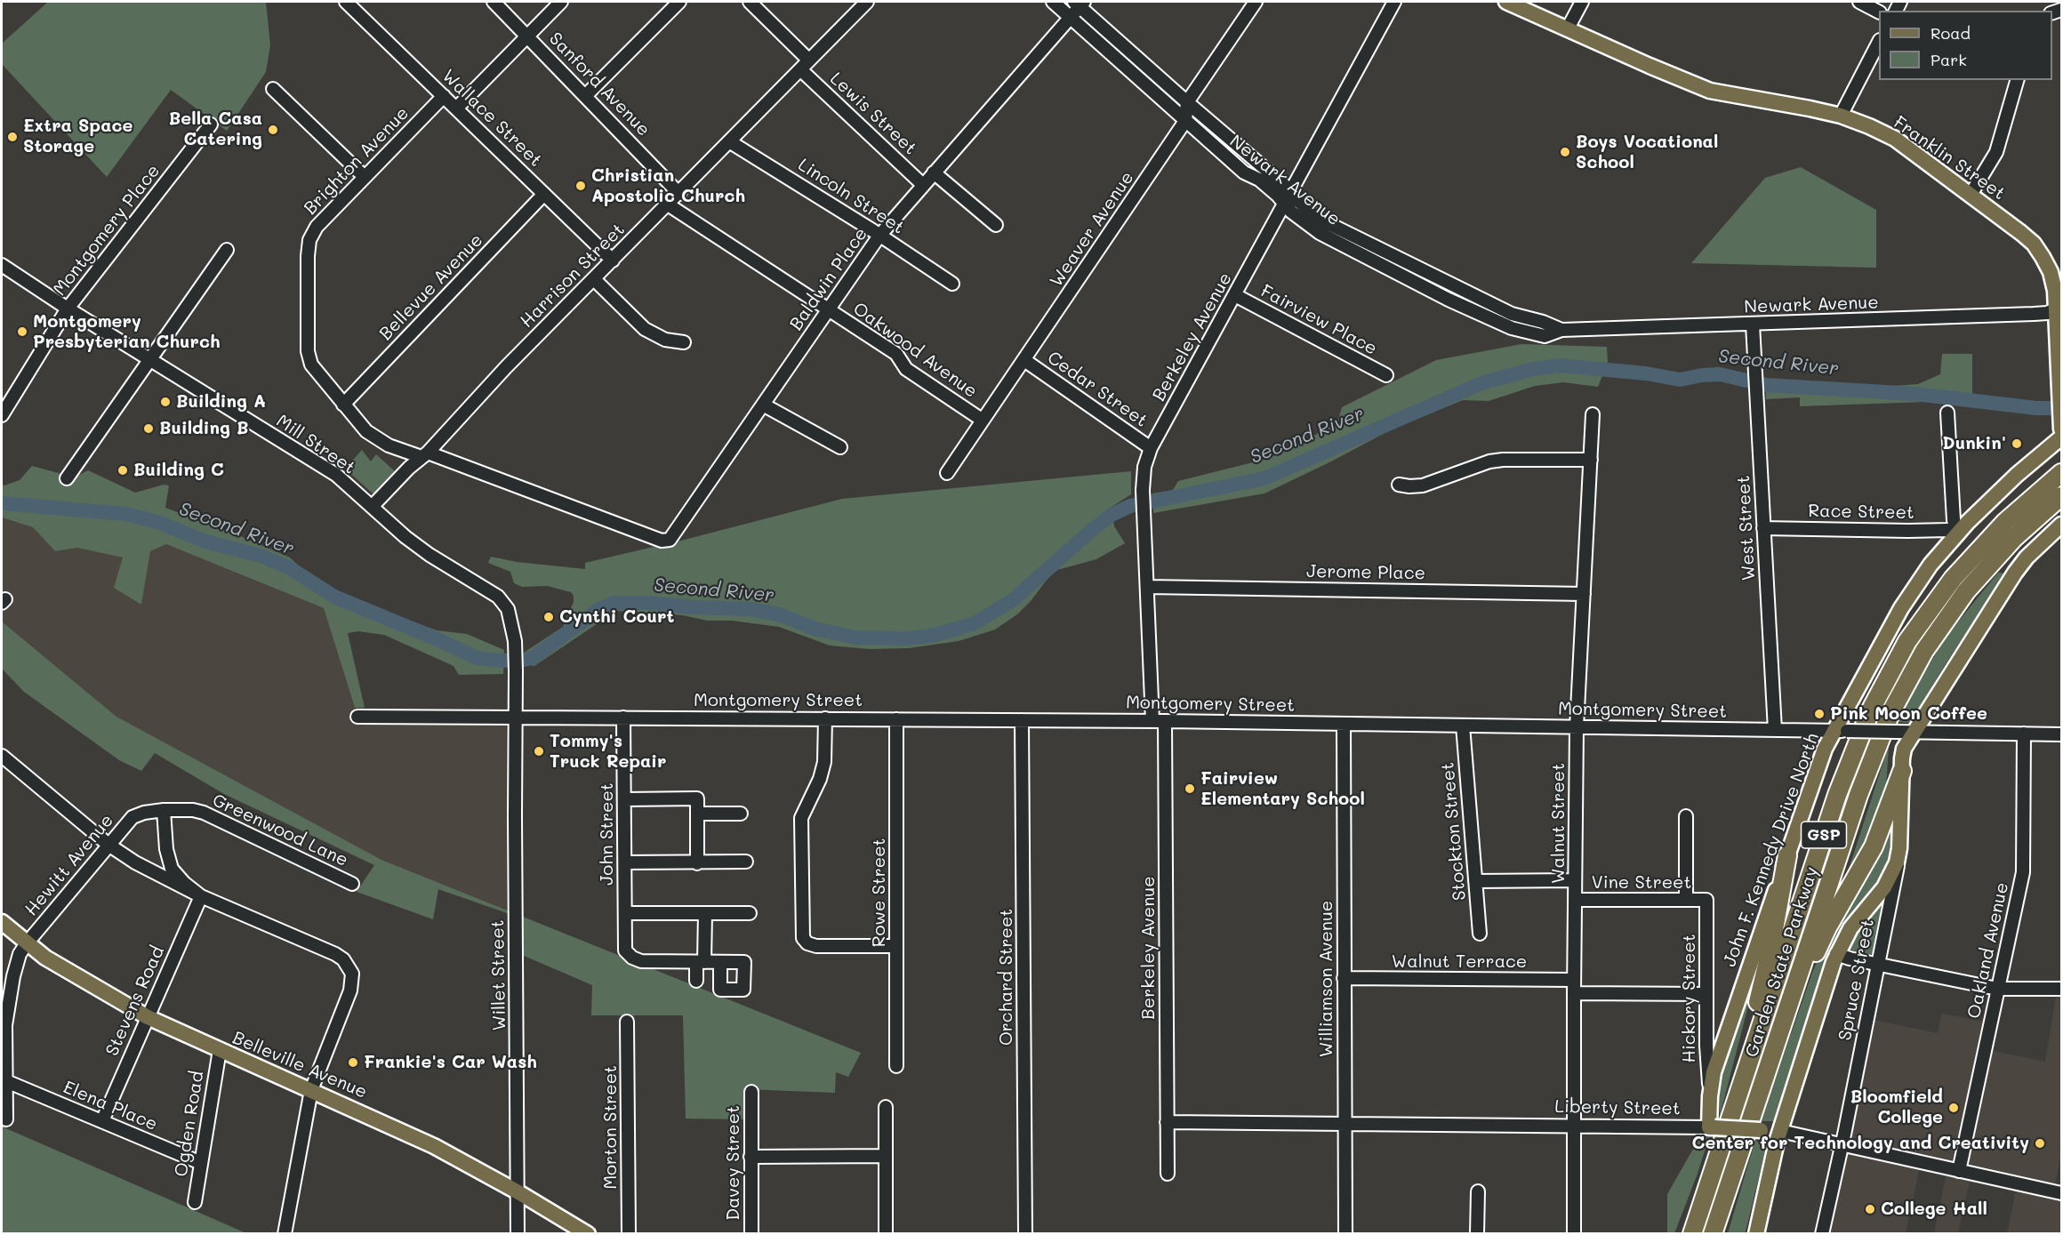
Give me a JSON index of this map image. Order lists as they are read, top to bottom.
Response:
{
  "streets": {
    "highway": ["GSP", "Garden State Parkway"],
    "main road": [
      "Franklin Street",
      "John F. Kennedy Drive North",
      "Spruce Street",
      "Belleville Avenue",
      "Liberty Street"
    ],
    "street": [
      "Sanford Avenue",
      "Lewis Street",
      "Wallace Street",
      "Brighton Avenue",
      "Newark Avenue",
      "Lincoln Street",
      "Weaver Avenue",
      "Montgomery Place",
      "Harrison Street",
      "Baldwin Place",
      "Bellevue Avenue",
      "Fairview Place",
      "Berkeley Avenue",
      "Oakwood Avenue",
      "Cedar Street",
      "Mill Street",
      "Race Street",
      "West Street",
      "Jerome Place",
      "Montgomery Street",
      "Walnut Street",
      "Greenwood Lane",
      "Stockton Street",
      "John Street",
      "Hewitt Avenue",
      "Vine Street",
      "Rowe Street",
      "Oakland Avenue",
      "Walnut Terrace",
      "Willet Street",
      "Orchard Street",
      "Williamson Avenue",
      "Hickory Street",
      "Stevens Road",
      "Elena Place",
      "Ogden Road",
      "Morton Street",
      "Davey Street"
    ]
  },
  "crossings": [
    ["Sanford Avenue", "Harrison Street"],
    ["Lewis Street", "Harrison Street"],
    ["Lewis Street", "Baldwin Place"],
    ["Wallace Street", "Brighton Avenue"],
    ["Wallace Street", "Harrison Street"],
    ["Wallace Street", "Bellevue Avenue"],
    ["Franklin Street", "Newark Avenue"],
    ["Brighton Avenue", "Harrison Street"],
    ["Brighton Avenue", "Baldwin Place"],
    ["Brighton Avenue", "Bellevue Avenue"],
    ["Newark Avenue", "Weaver Avenue"],
    ["Newark Avenue", "Baldwin Place"],
    ["Newark Avenue", "Berkeley Avenue"],
    ["Newark Avenue", "West Street"],
    ["Lincoln Street", "Harrison Street"],
    ["Lincoln Street", "Baldwin Place"],
    ["Weaver Avenue", "Oakwood Avenue"],
    ["Weaver Avenue", "Cedar Street"],
    ["Montgomery Place", "Mill Street"],
    ["Harrison Street", "Oakwood Avenue"],
    ["Harrison Street", "Mill Street"],
    ["Baldwin Place", "Oakwood Avenue"],
    ["Fairview Place", "Berkeley Avenue"],
    ["Berkeley Avenue", "Cedar Street"],
    ["Berkeley Avenue", "Jerome Place"],
    ["Berkeley Avenue", "Montgomery Street"],
    ["Berkeley Avenue", "Liberty Street"],
    ["Mill Street", "Montgomery Street"],
    ["Mill Street", "Willet Street"],
    ["Race Street", "West Street"],
    ["Race Street", "John F. Kennedy Drive North"],
    ["West Street", "Montgomery Street"],
    ["Jerome Place", "Walnut Street"],
    ["Montgomery Street", "Walnut Street"],
    ["Montgomery Street", "Stockton Street"],
    ["Montgomery Street", "John Street"],
    ["Montgomery Street", "John F. Kennedy Drive North"],
    ["Montgomery Street", "Rowe Street"],
    ["Montgomery Street", "Oakland Avenue"],
    ["Montgomery Street", "Willet Street"],
    ["Montgomery Street", "Orchard Street"],
    ["Montgomery Street", "Williamson Avenue"],
    ["Montgomery Street", "Spruce Street"],
    ["Walnut Street", "Vine Street"],
    ["Walnut Street", "Walnut Terrace"],
    ["Walnut Street", "Liberty Street"],
    ["Greenwood Lane", "Hewitt Avenue"],
    ["John F. Kennedy Drive North", "Garden State Parkway"],
    ["John F. Kennedy Drive North", "Hickory Street"],
    ["John F. Kennedy Drive North", "Liberty Street"],
    ["Hewitt Avenue", "Belleville Avenue"],
    ["Hewitt Avenue", "Elena Place"],
    ["Vine Street", "Hickory Street"],
    ["Oakland Avenue", "Liberty Street"],
    ["Walnut Terrace", "Williamson Avenue"],
    ["Garden State Parkway", "Liberty Street"],
    ["Willet Street", "Belleville Avenue"],
    ["Williamson Avenue", "Liberty Street"],
    ["Spruce Street", "Liberty Street"],
    ["Stevens Road", "Belleville Avenue"],
    ["Stevens Road", "Elena Place"],
    ["Belleville Avenue", "Ogden Road"],
    ["Elena Place", "Ogden Road"]
  ],
  "water": ["Second River"],
  "places": [
    "Bella Casa Catering",
    "Extra Space Storage",
    "Boys Vocational School",
    "Christian Apostolic Church",
    "Montgomery Presbyterian Church",
    "Building A",
    "Building B",
    "Dunkin'",
    "Building C",
    "Cynthi Court",
    "Pink Moon Coffee",
    "Tommy's Truck Repair",
    "Fairview Elementary School",
    "Frankie's Car Wash",
    "Bloomfield College",
    "Center for Technology and Creativity",
    "College Hall"
  ],
  "legend": ["Road", "Park"]
}
